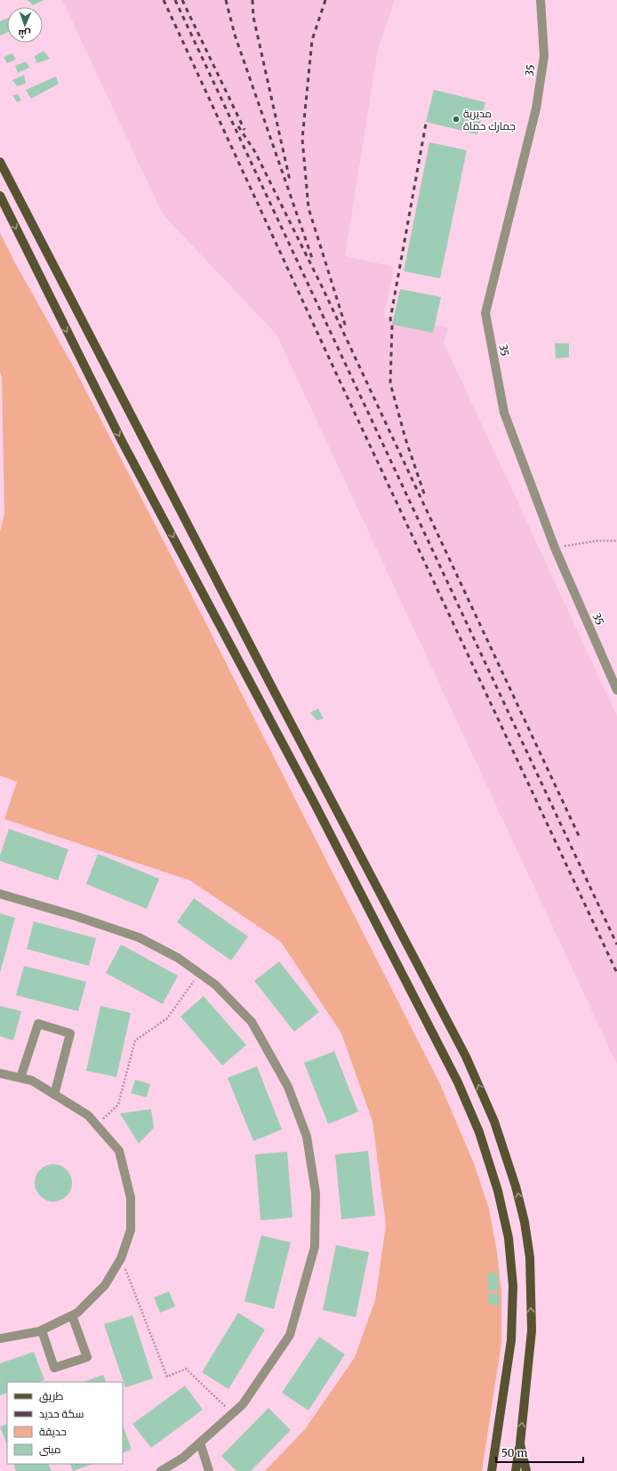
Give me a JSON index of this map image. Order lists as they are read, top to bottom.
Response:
{
  "streets": {
    "street": ["35"]
  },
  "places": ["مديرية جمارك حماة"],
  "legend": [
    "طريق",
    "سكة حديد",
    "حديقة",
    "مبنى"
  ],
  "scale_bar": "50 m",
  "north": "bottom"
}
